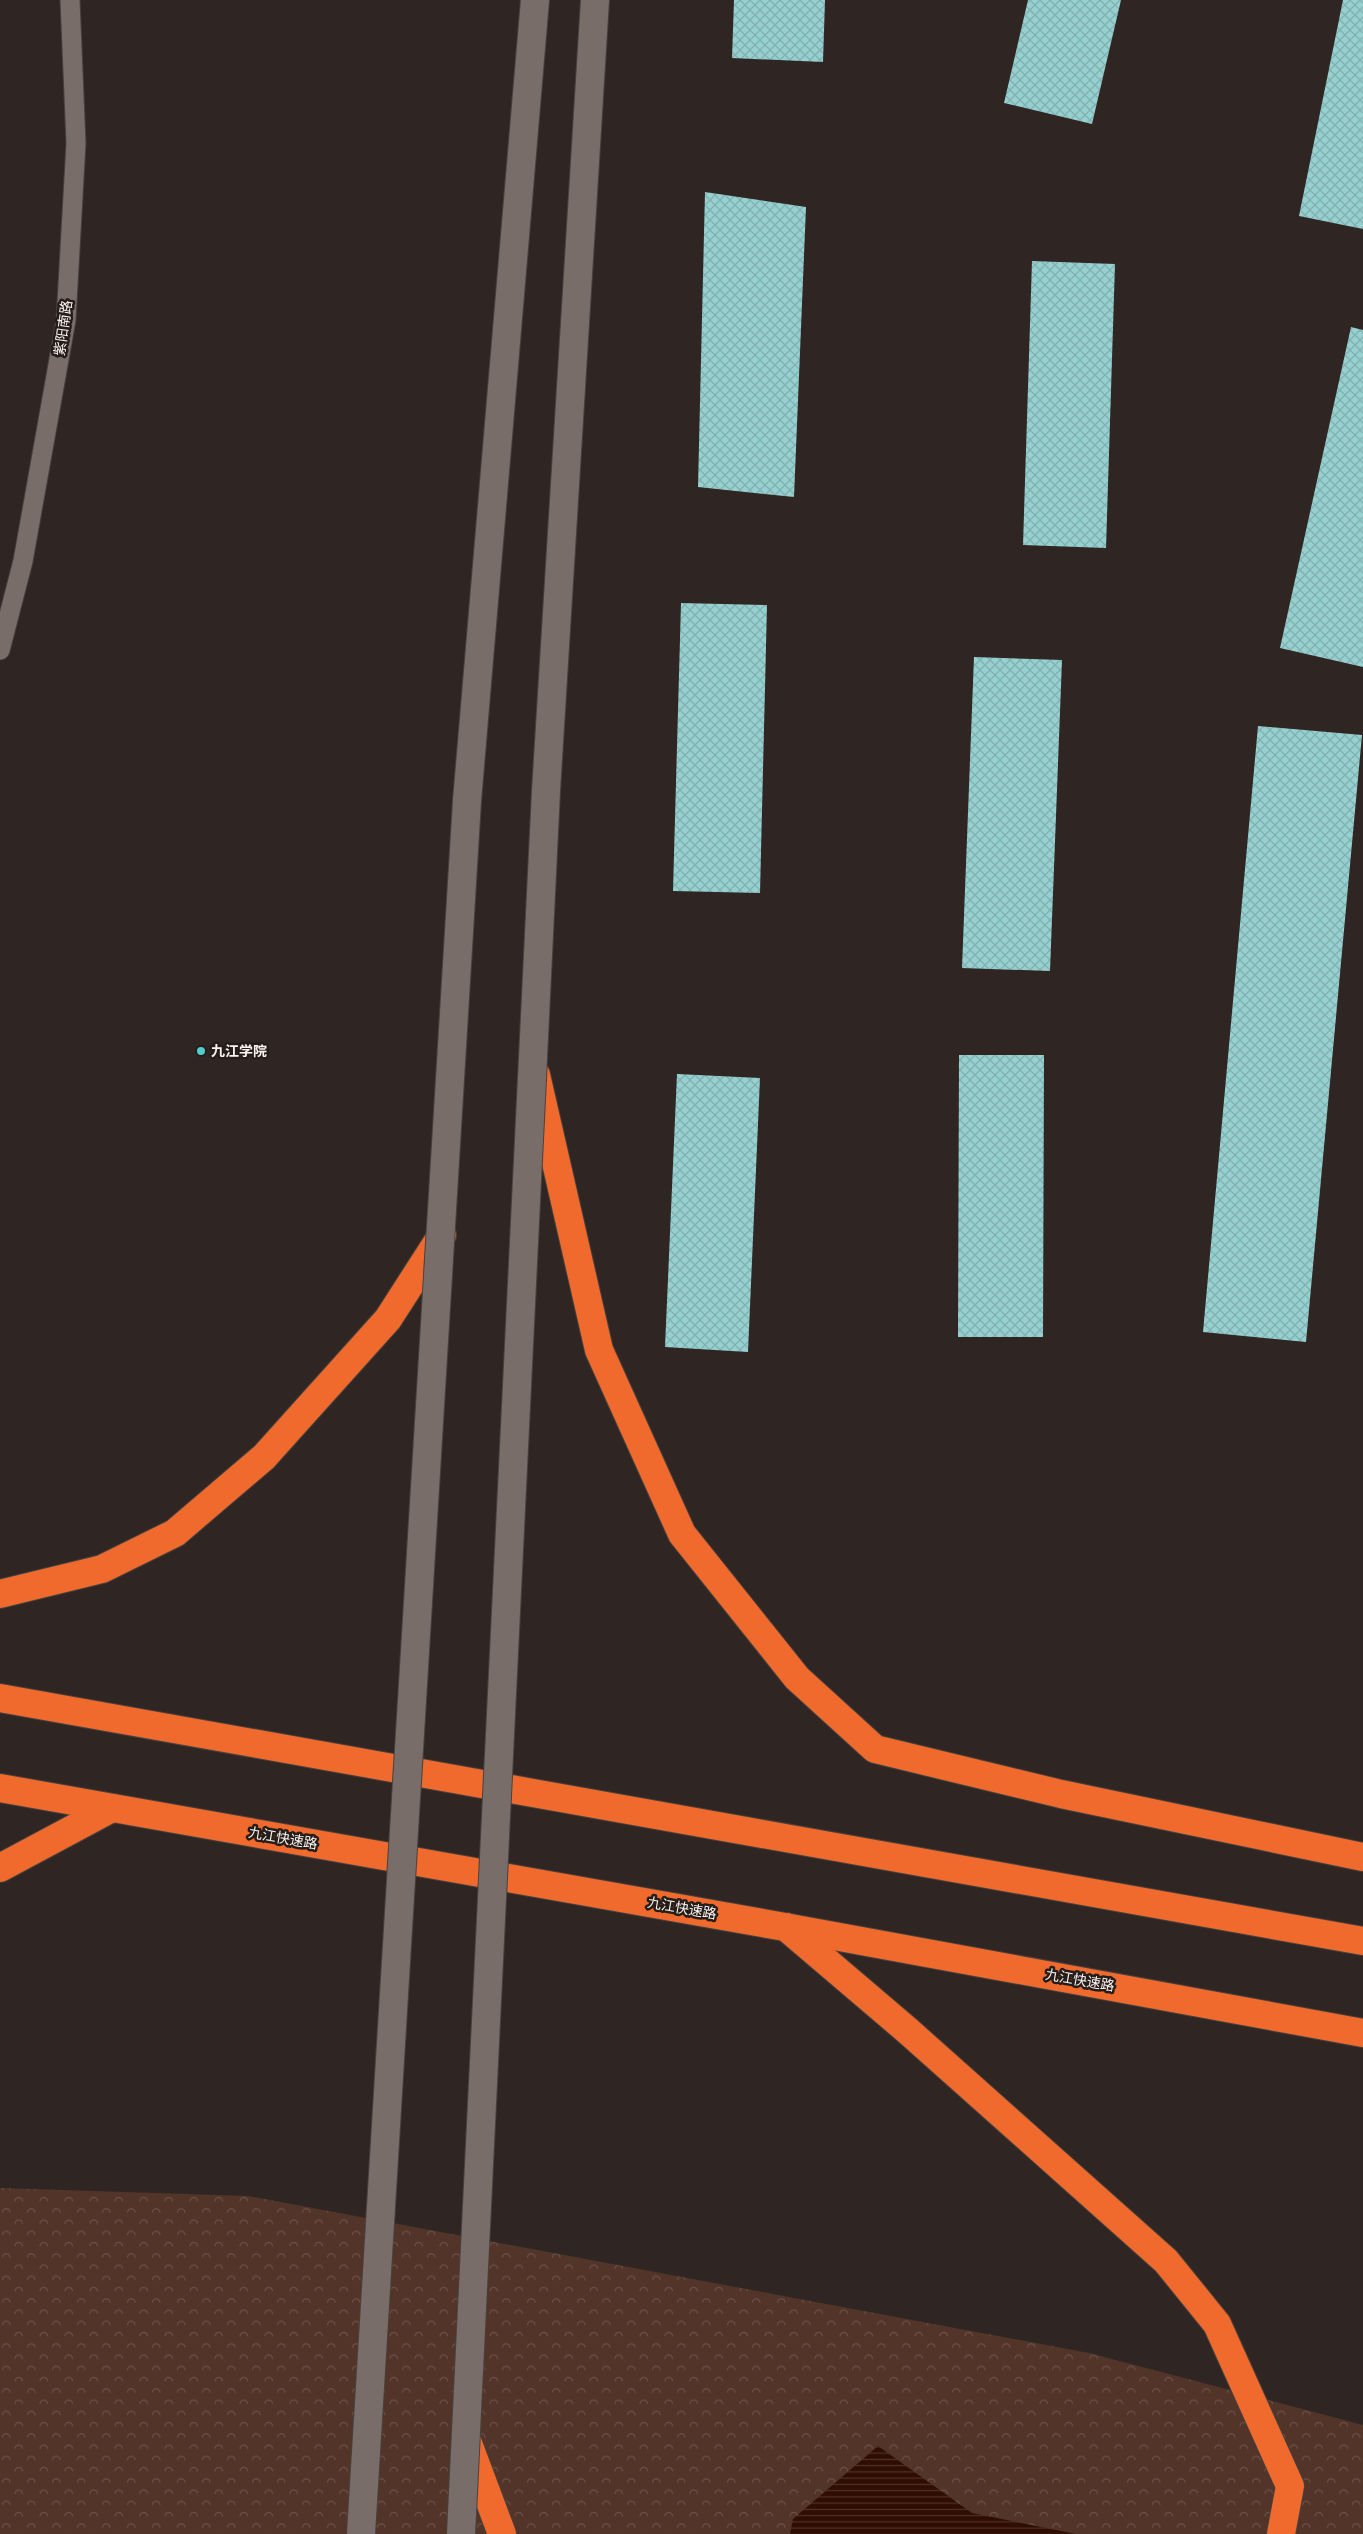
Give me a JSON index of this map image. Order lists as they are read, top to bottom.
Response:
{
  "streets": {
    "highway": ["九江快速路"],
    "lane": ["紫阳南路"]
  },
  "places": ["九江学院"]
}
